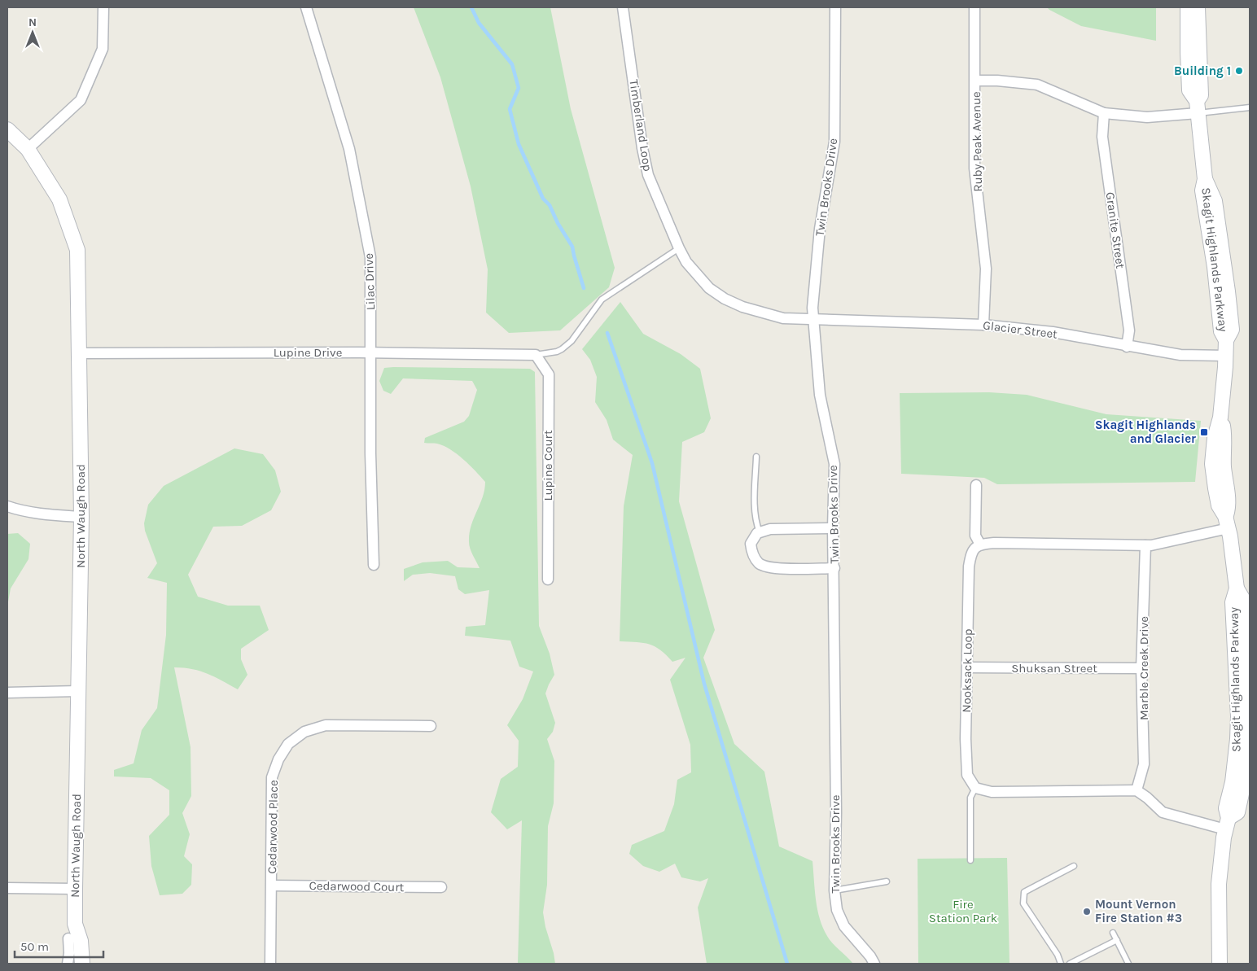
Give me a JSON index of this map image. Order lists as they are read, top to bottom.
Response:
{
  "streets": {
    "street": [
      "Timberland Loop",
      "Ruby Peak Avenue",
      "Twin Brooks Drive",
      "Granite Street",
      "Skagit Highlands Parkway",
      "Lilac Drive",
      "Glacier Street",
      "Lupine Drive",
      "Lupine Court",
      "North Waugh Road",
      "Shuksan Street",
      "Marble Creek Drive",
      "Nooksack Loop",
      "Cedarwood Place",
      "Cedarwood Court"
    ]
  },
  "crossings": [
    ["Timberland Loop", "Twin Brooks Drive"],
    ["Timberland Loop", "Glacier Street"],
    ["Ruby Peak Avenue", "Glacier Street"],
    ["Twin Brooks Drive", "Glacier Street"],
    ["Granite Street", "Glacier Street"],
    ["Skagit Highlands Parkway", "Glacier Street"],
    ["Lilac Drive", "Lupine Drive"],
    ["Lupine Drive", "Lupine Court"],
    ["Lupine Drive", "North Waugh Road"],
    ["Shuksan Street", "Marble Creek Drive"],
    ["Shuksan Street", "Nooksack Loop"],
    ["Cedarwood Place", "Cedarwood Court"]
  ],
  "parks": ["Fire Station Park"],
  "places": {
    "other": ["Building 1", "Mount Vernon Fire Station #3"],
    "transit": ["Skagit Highlands and Glacier"]
  },
  "scale_bar": "50 m",
  "north": "top"
}
